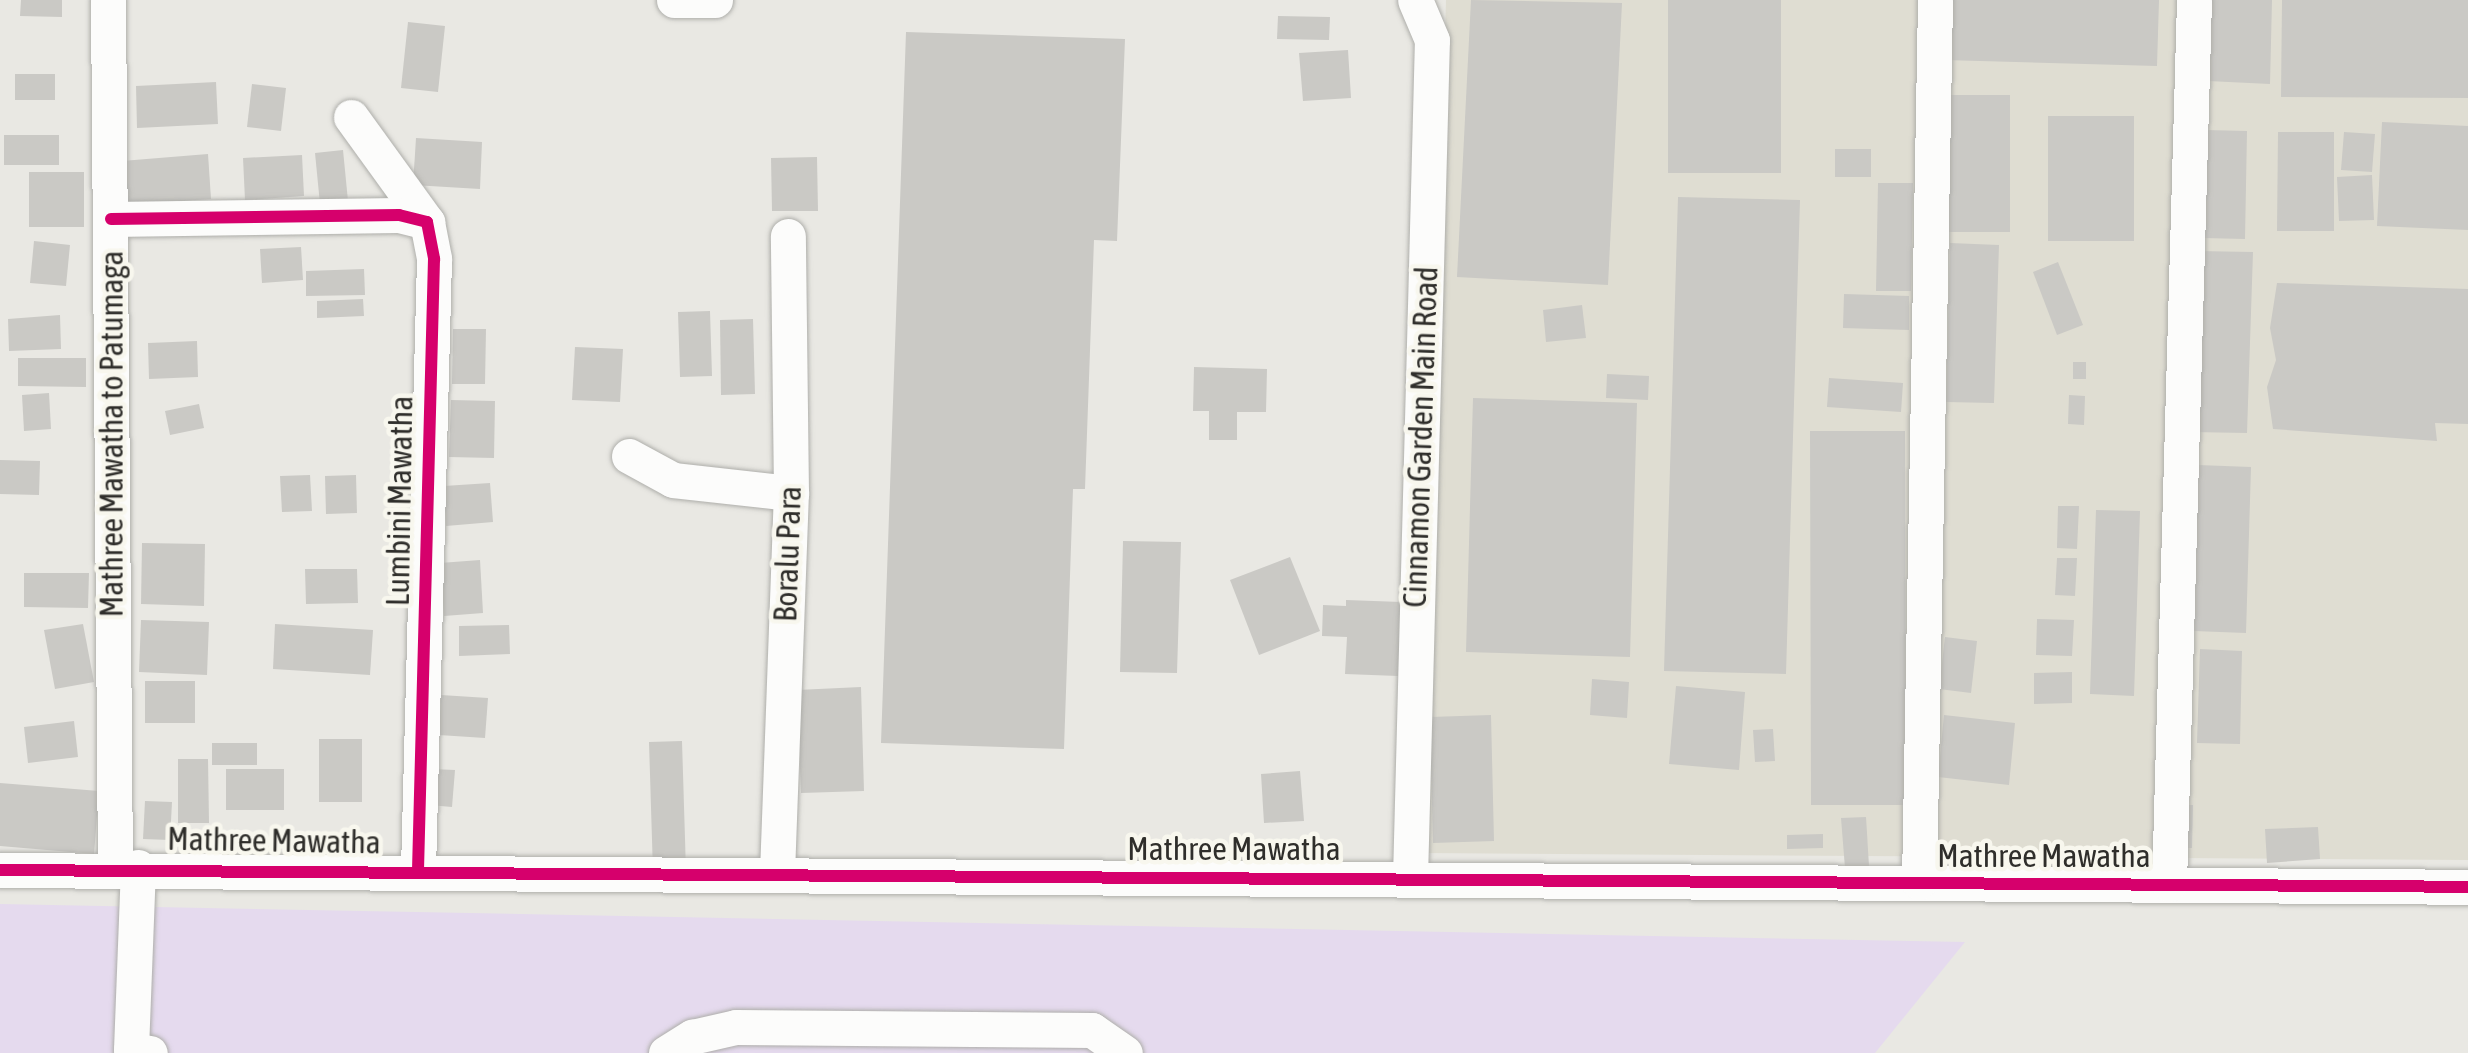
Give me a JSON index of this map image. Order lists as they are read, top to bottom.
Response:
{
  "streets": {
    "street": [
      "Mathree Mawatha to Patumaga",
      "Cinnamon Garden Main Road",
      "Lumbini Mawatha",
      "Boralu Para",
      "Mathree Mawatha"
    ]
  },
  "crossings": [
    ["Mathree Mawatha to Patumaga", "Mathree Mawatha"],
    ["Cinnamon Garden Main Road", "Mathree Mawatha"],
    ["Lumbini Mawatha", "Mathree Mawatha"],
    ["Boralu Para", "Mathree Mawatha"]
  ]
}
